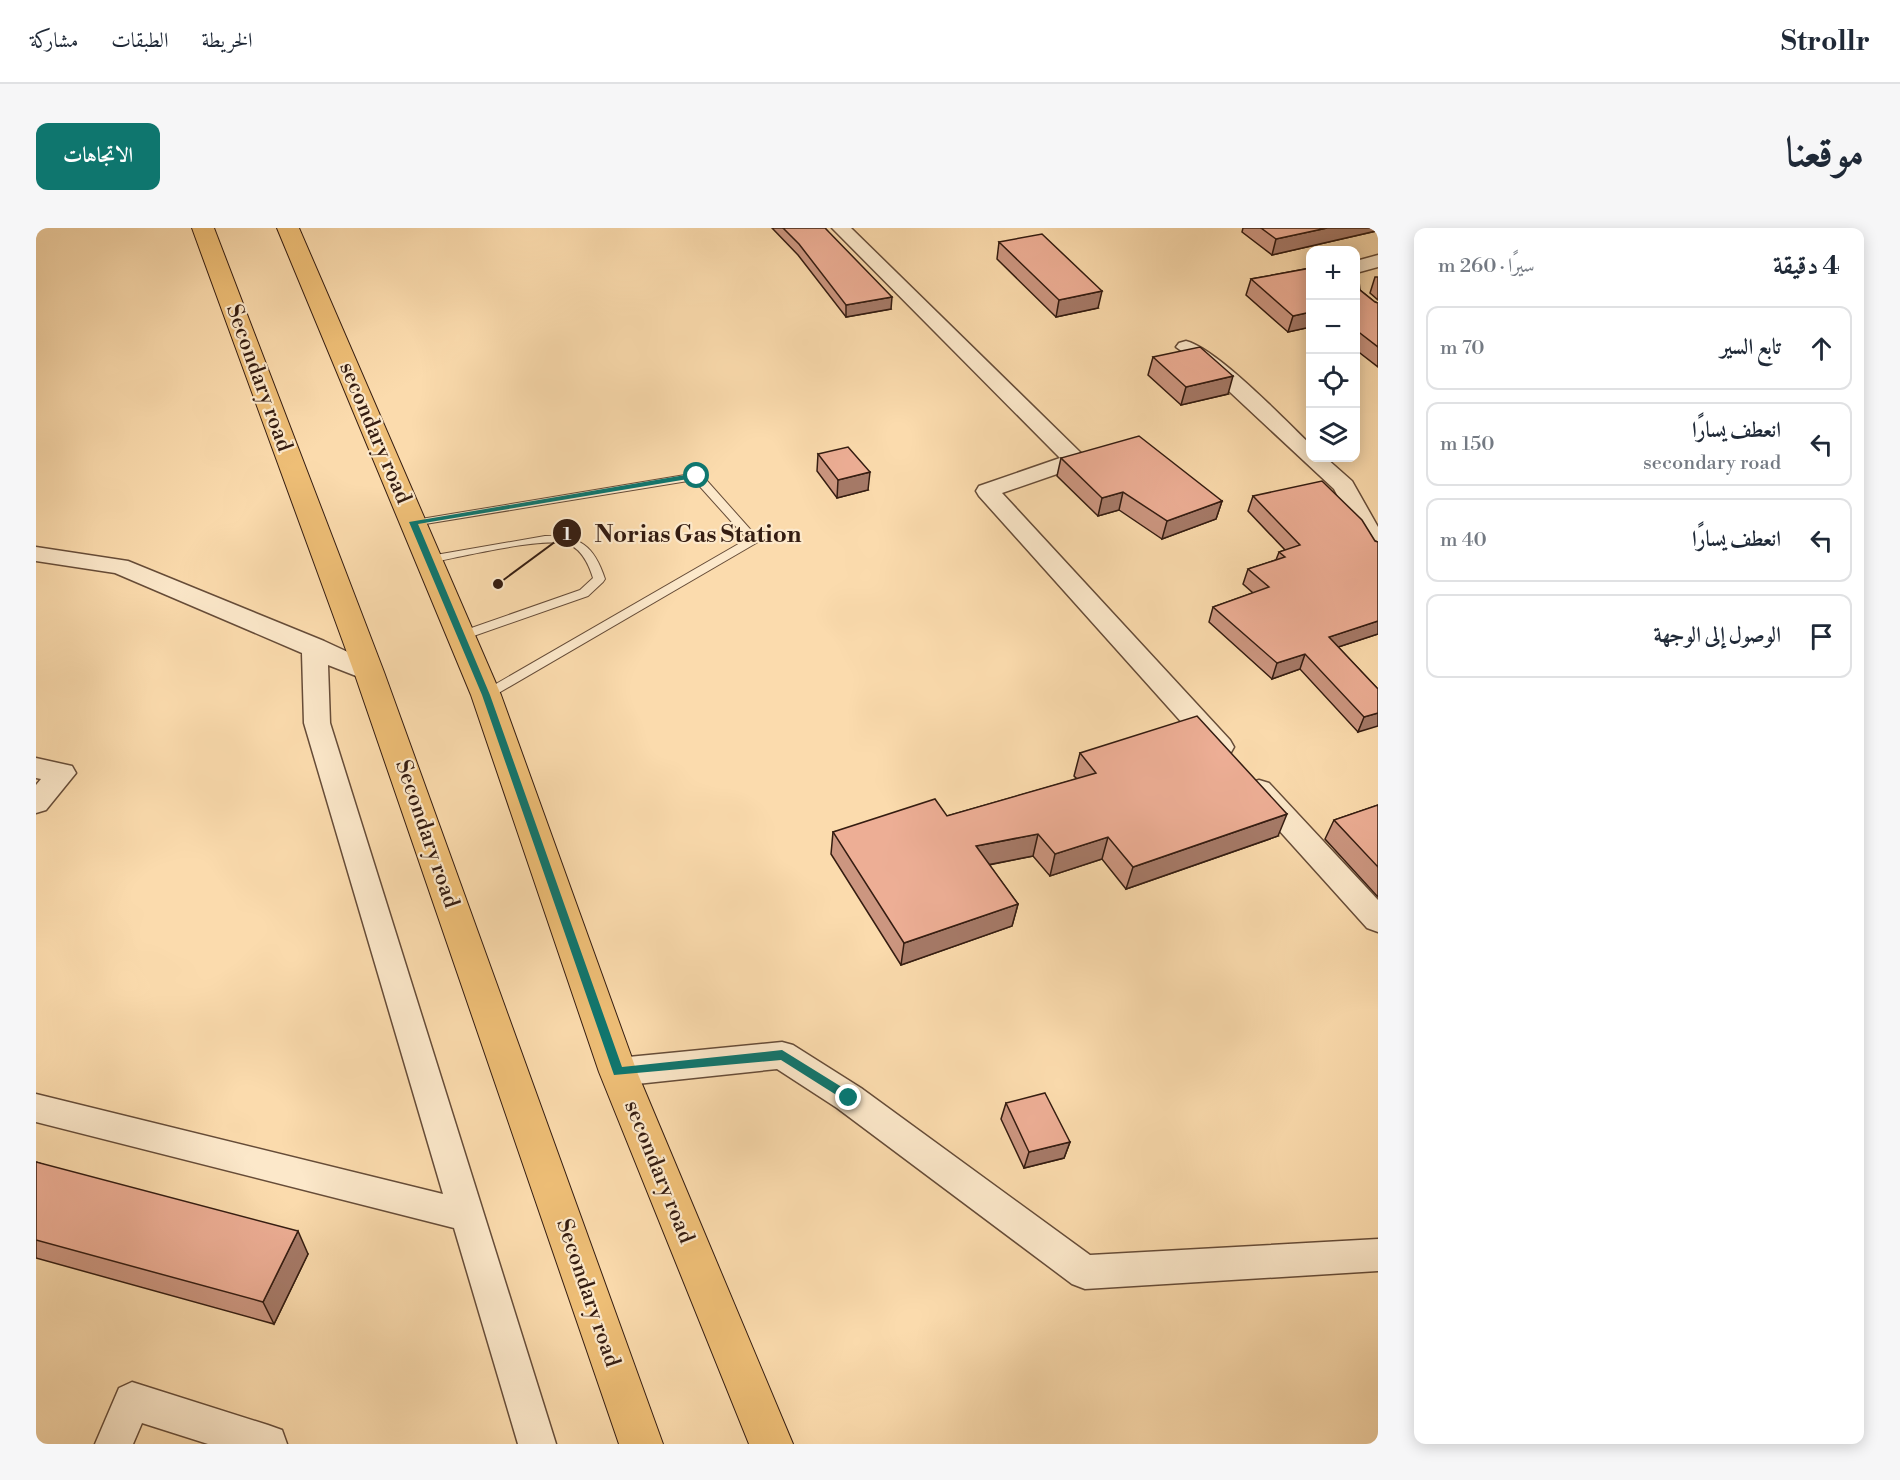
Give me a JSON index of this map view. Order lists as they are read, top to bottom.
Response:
{
  "streets": {
    "main road": ["Secondary road", "secondary road"]
  },
  "places": ["Norias Gas Station"],
  "page": {
    "header": "Strollr",
    "nav": ["الخريطة", "الطبقات", "مشاركة"],
    "title": "موقعنا",
    "buttons": "الاتجاهات",
    "heading": ["4 دقيقة", "سيرًا · 260 m"],
    "map_buttons": ["+", "−"],
    "list": [
      ["تابع السير", "70 m"],
      ["انعطف يسارًا", "secondary road", "150 m"],
      ["انعطف يسارًا", "40 m"],
      "الوصول إلى الوجهة"
    ]
  }
}
